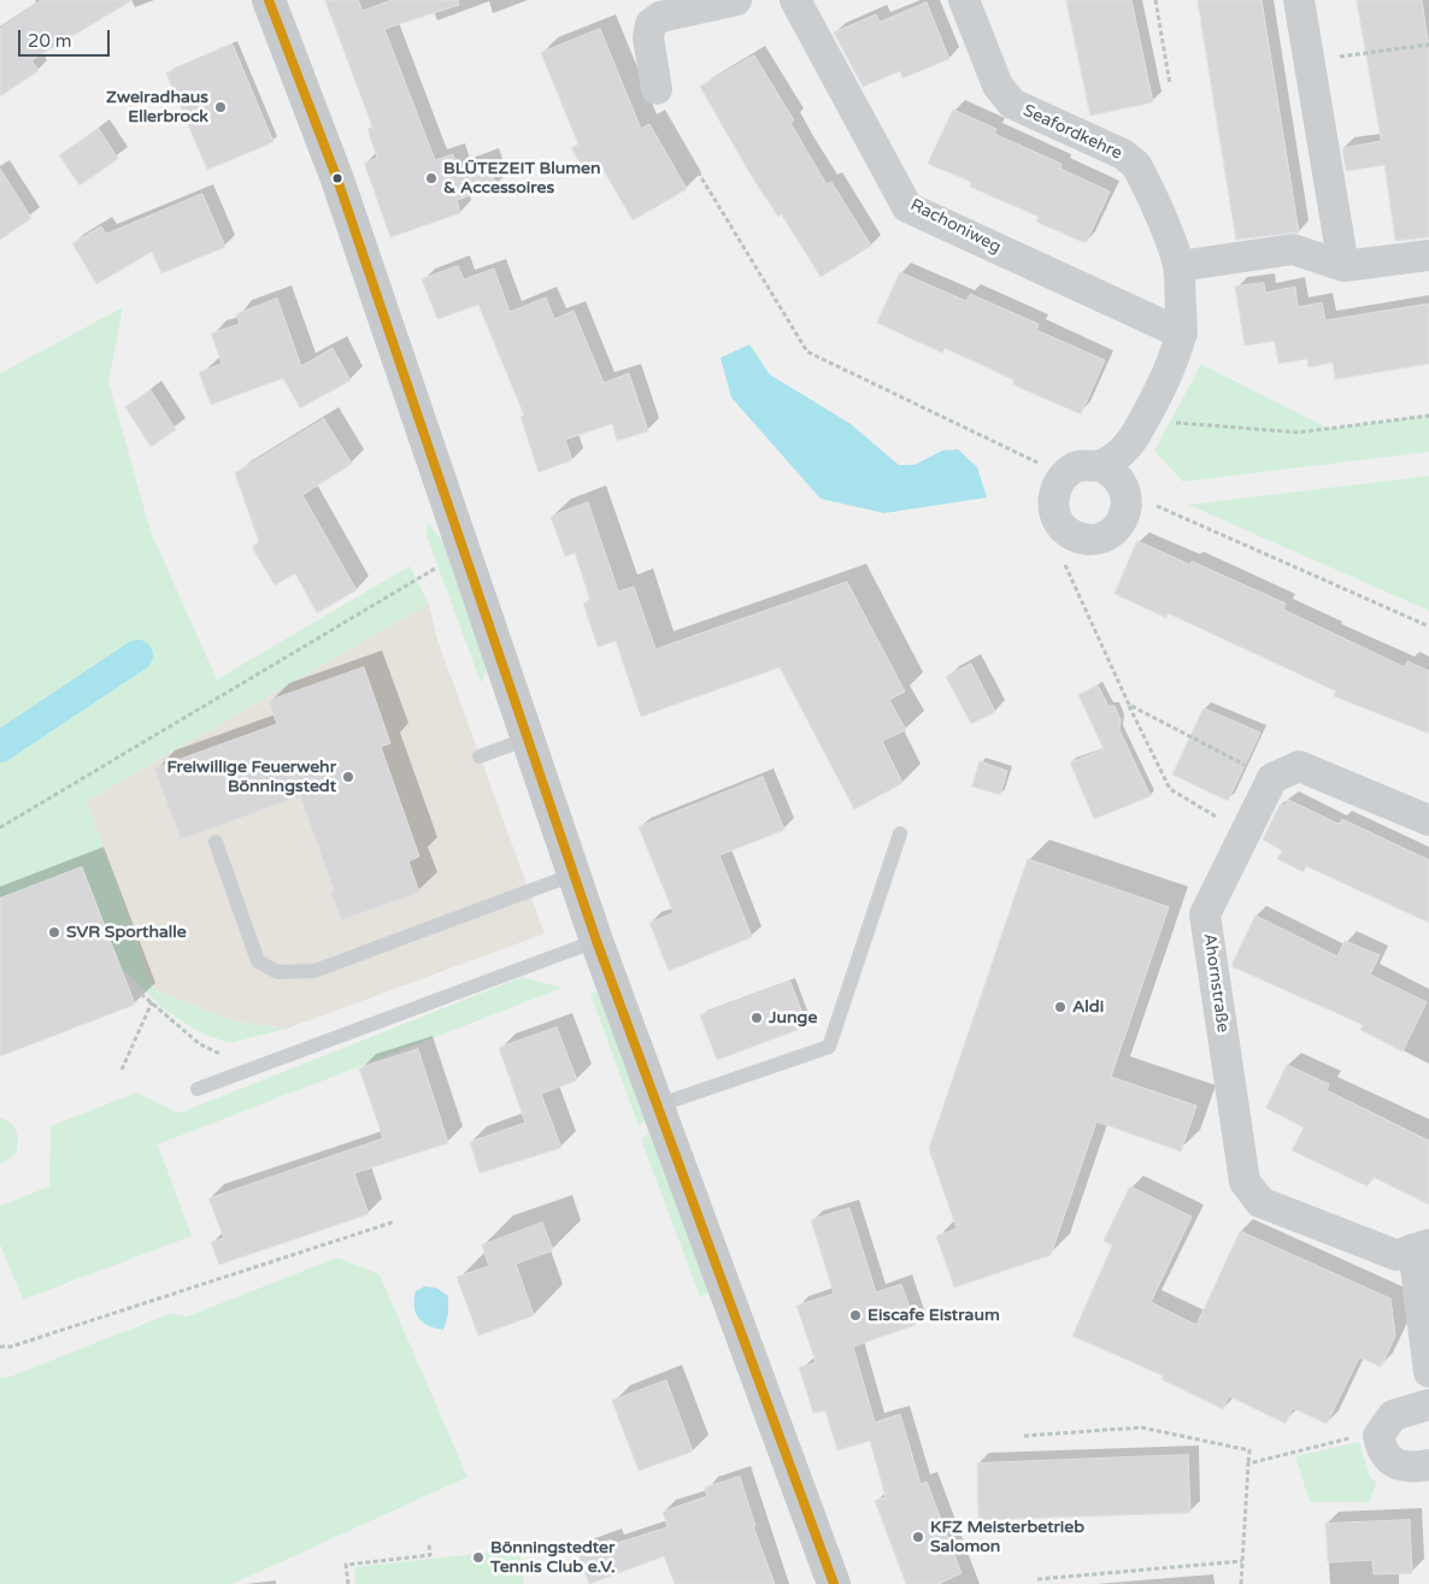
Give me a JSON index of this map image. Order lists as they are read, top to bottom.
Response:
{
  "streets": {
    "street": ["Seafordkehre", "Rachoniweg", "Ahornstraße"]
  },
  "crossings": [
    ["Seafordkehre", "Rachoniweg"]
  ],
  "places": [
    "Zweiradhaus Ellerbrock",
    "BLÜTEZEIT Blumen & Accessoires",
    "Freiwillige Feuerwehr Bönningstedt",
    "SVR Sporthalle",
    "Aldi",
    "Junge",
    "Eiscafe Eistraum",
    "KFZ Meisterbetrieb Salomon",
    "Bönningstedter Tennis Club e.V."
  ],
  "scale_bar": "20 m"
}
